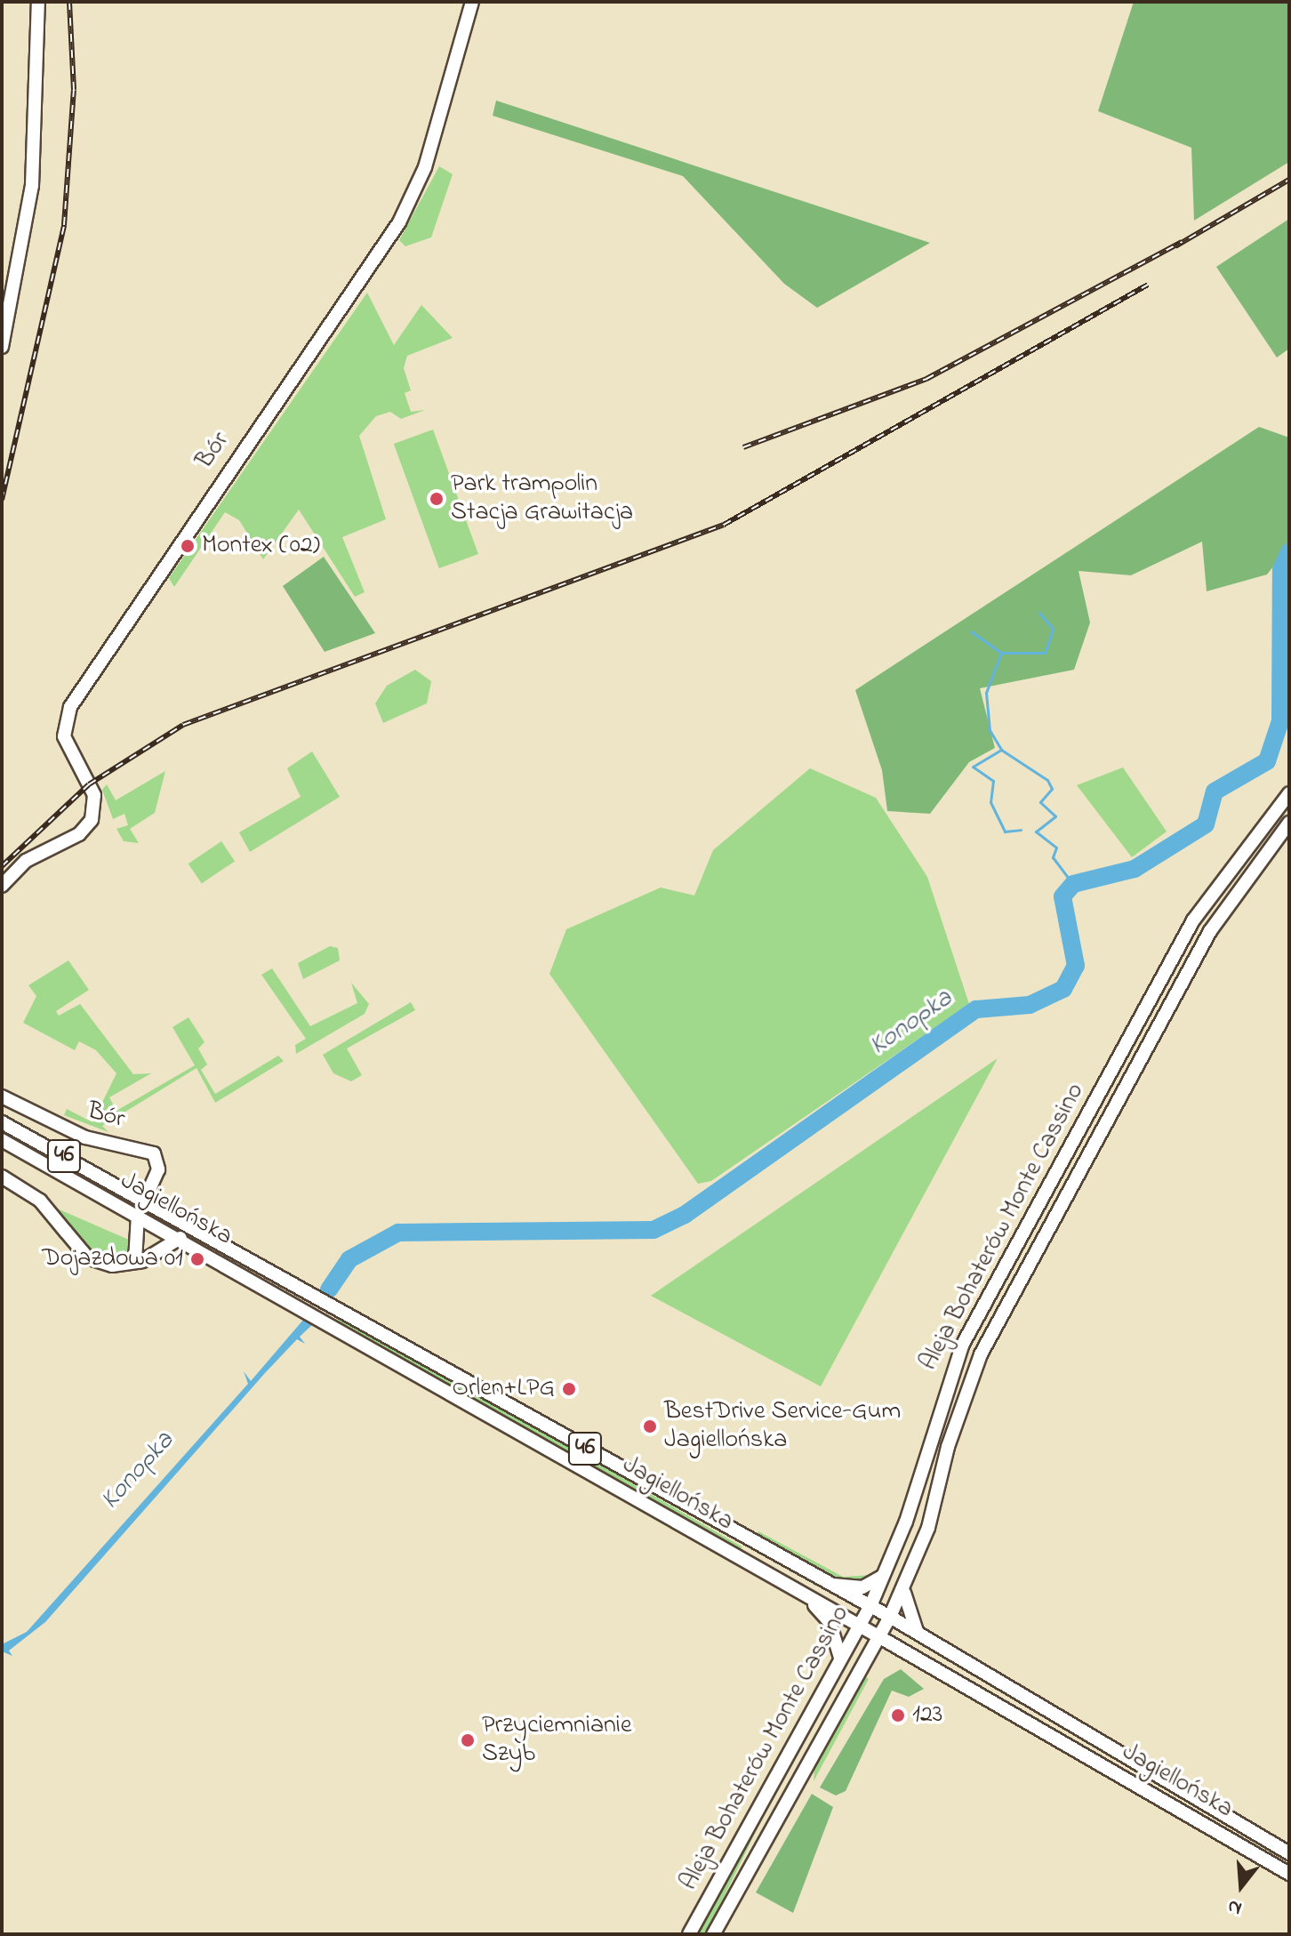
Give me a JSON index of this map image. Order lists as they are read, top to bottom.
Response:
{
  "streets": {
    "main road": [
      "Bór",
      "46",
      "Jagiellońska",
      "Aleja Bohaterów Monte Cassino"
    ]
  },
  "crossings": [
    ["Bór", "Jagiellońska"],
    ["Jagiellońska", "Aleja Bohaterów Monte Cassino"]
  ],
  "water": ["Konopka"],
  "places": [
    "Park trampolin Stacja Grawitacja",
    "Montex (02)",
    "Dojazdowa 01",
    "Orlen+LPG",
    "BestDrive Service-Gum Jagiellońska",
    "123",
    "Przyciemnianie Szyb"
  ],
  "north": "bottom"
}
